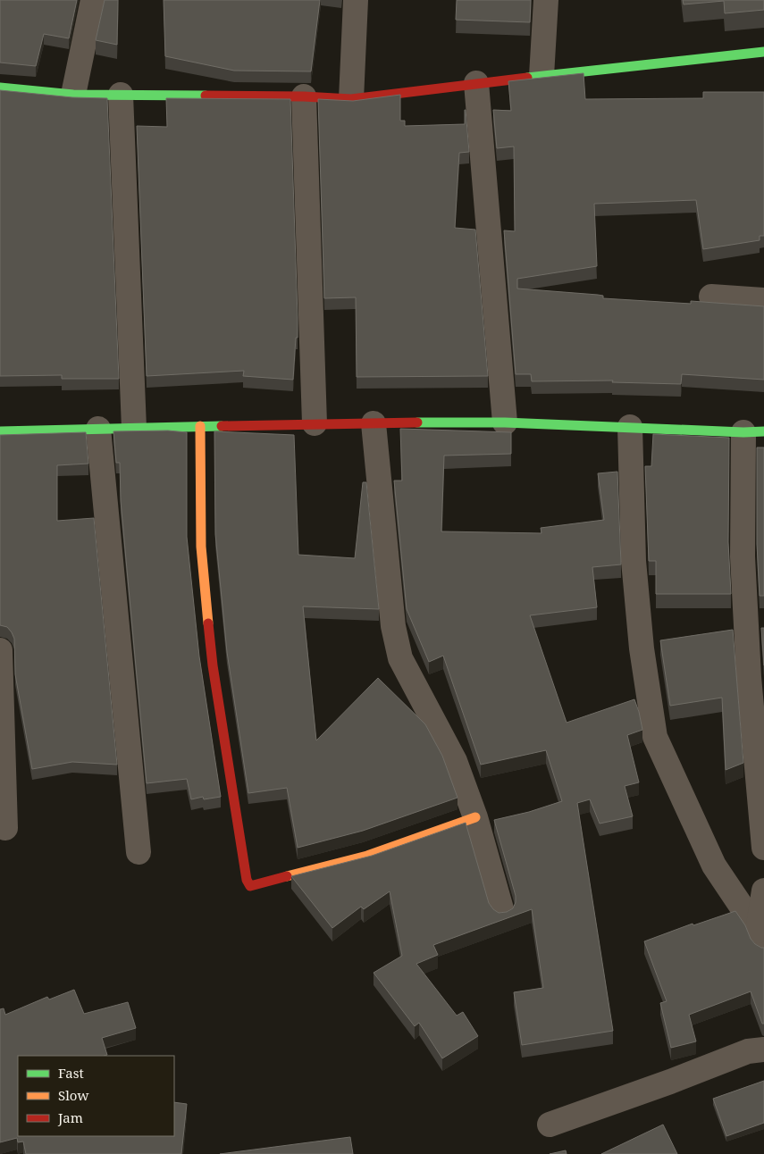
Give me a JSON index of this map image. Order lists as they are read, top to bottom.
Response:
{
  "legend": ["Fast", "Slow", "Jam"]
}
